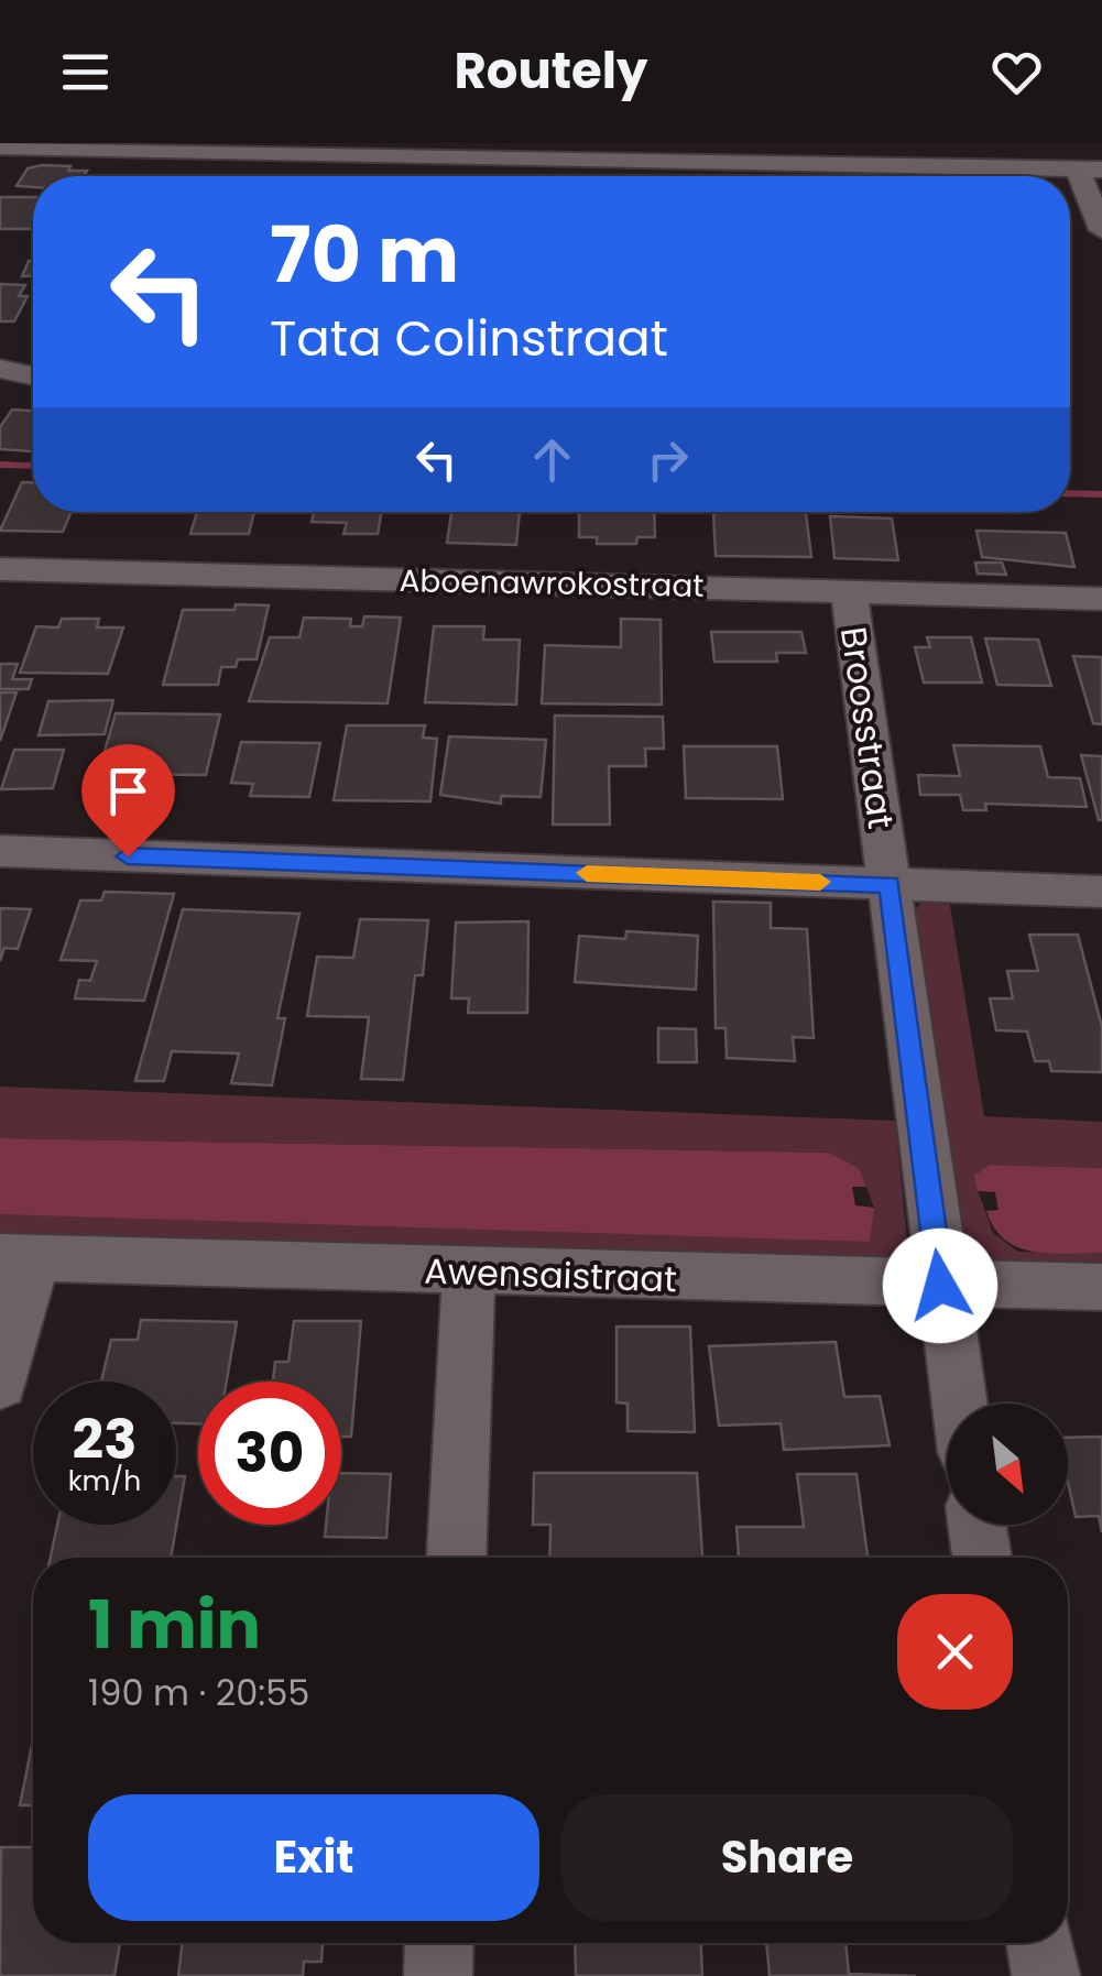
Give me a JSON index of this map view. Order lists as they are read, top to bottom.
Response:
{
  "streets": {
    "street": ["Aboenawrokostraat", "Broosstraat", "Awensaistraat"]
  },
  "crossings": [
    ["Aboenawrokostraat", "Broosstraat"],
    ["Broosstraat", "Awensaistraat"]
  ],
  "north": "bottom right",
  "page": {
    "header": "Routely",
    "turn": ["70 m", "Tata Colinstraat"],
    "speed": "23 km/h",
    "limit": "30",
    "heading": ["1 min", "190 m · 20:55"],
    "buttons": ["Exit", "Share"]
  }
}
